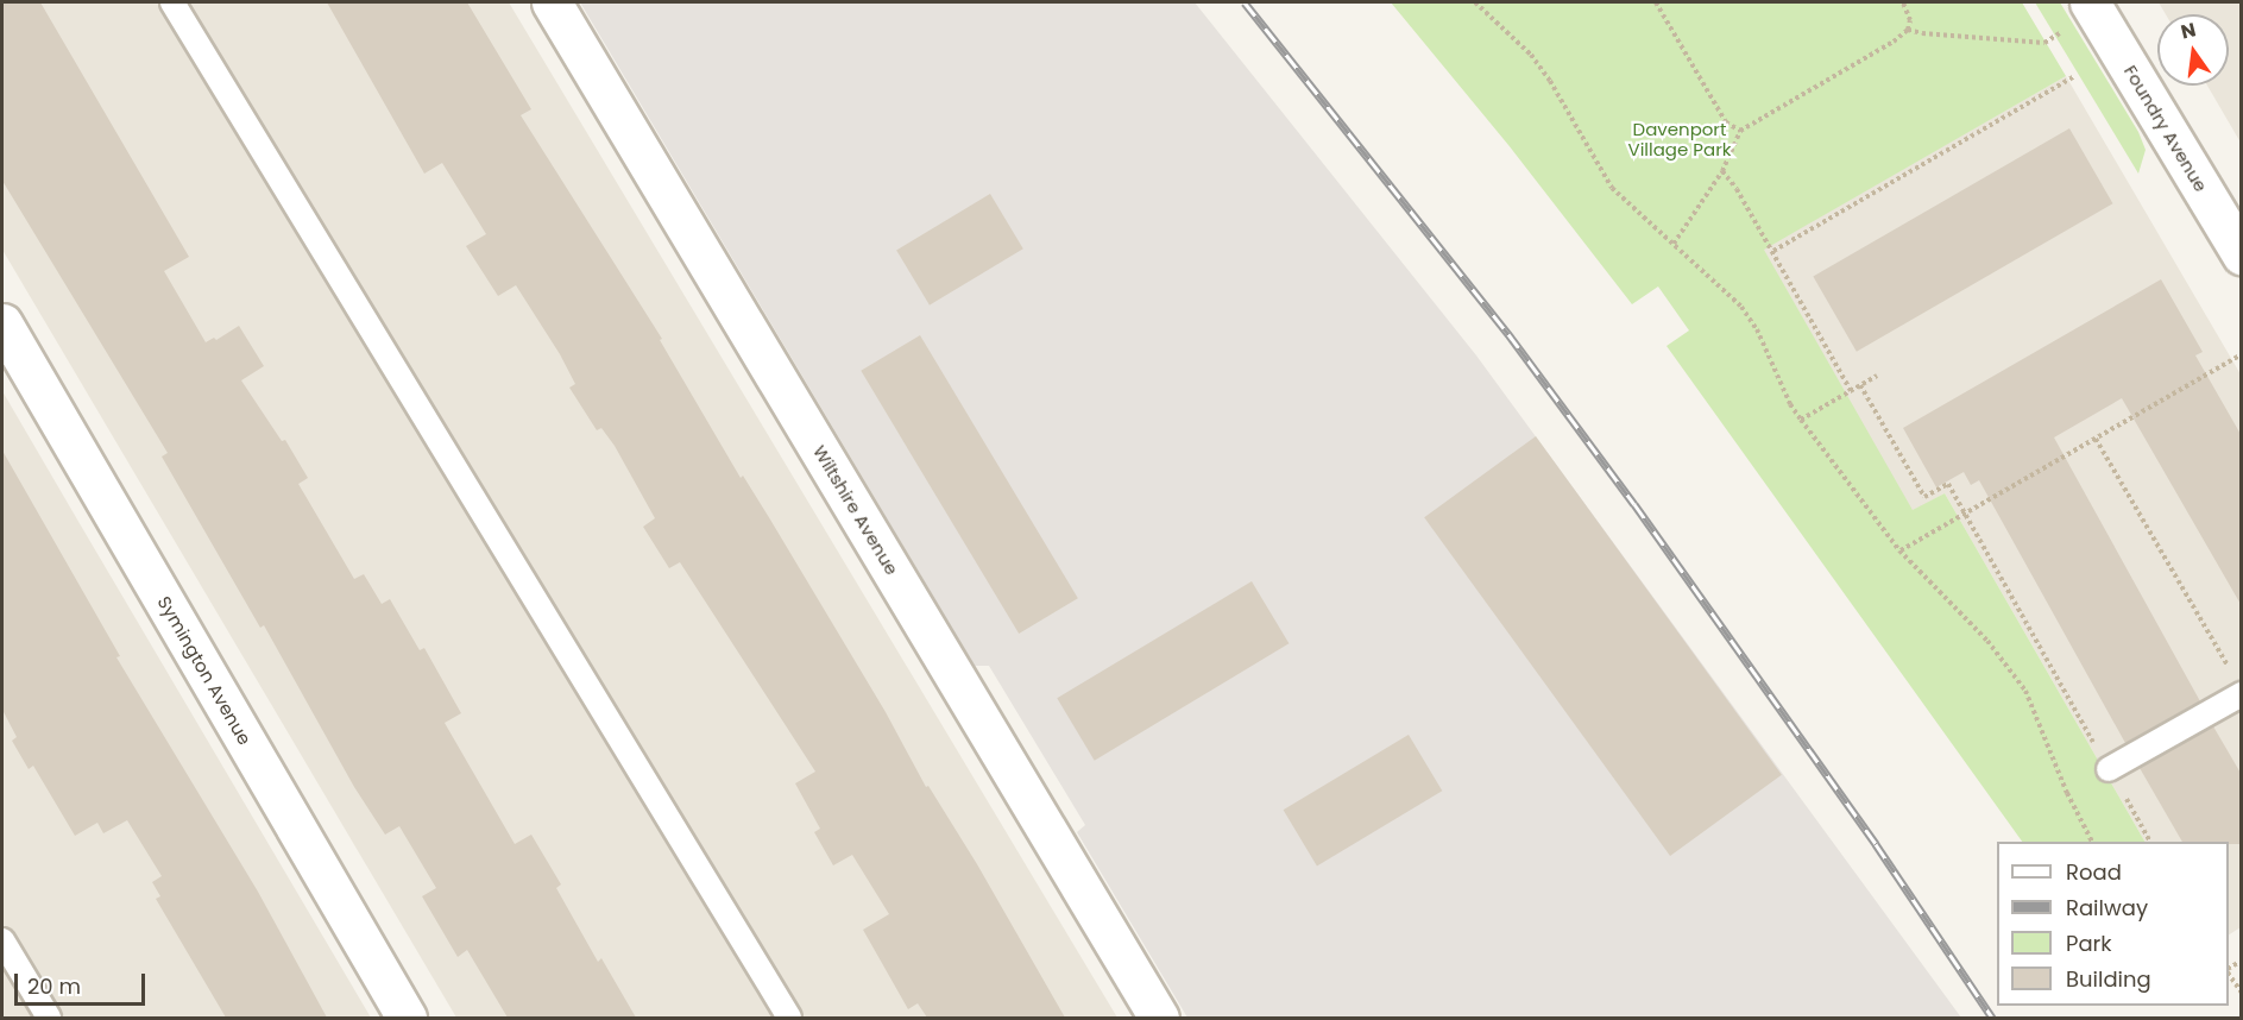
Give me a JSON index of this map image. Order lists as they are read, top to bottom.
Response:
{
  "streets": {
    "street": ["Foundry Avenue", "Wiltshire Avenue", "Symington Avenue"]
  },
  "parks": ["Davenport Village Park"],
  "legend": [
    "Road",
    "Railway",
    "Park",
    "Building"
  ],
  "scale_bar": "20 m",
  "north": "top"
}
